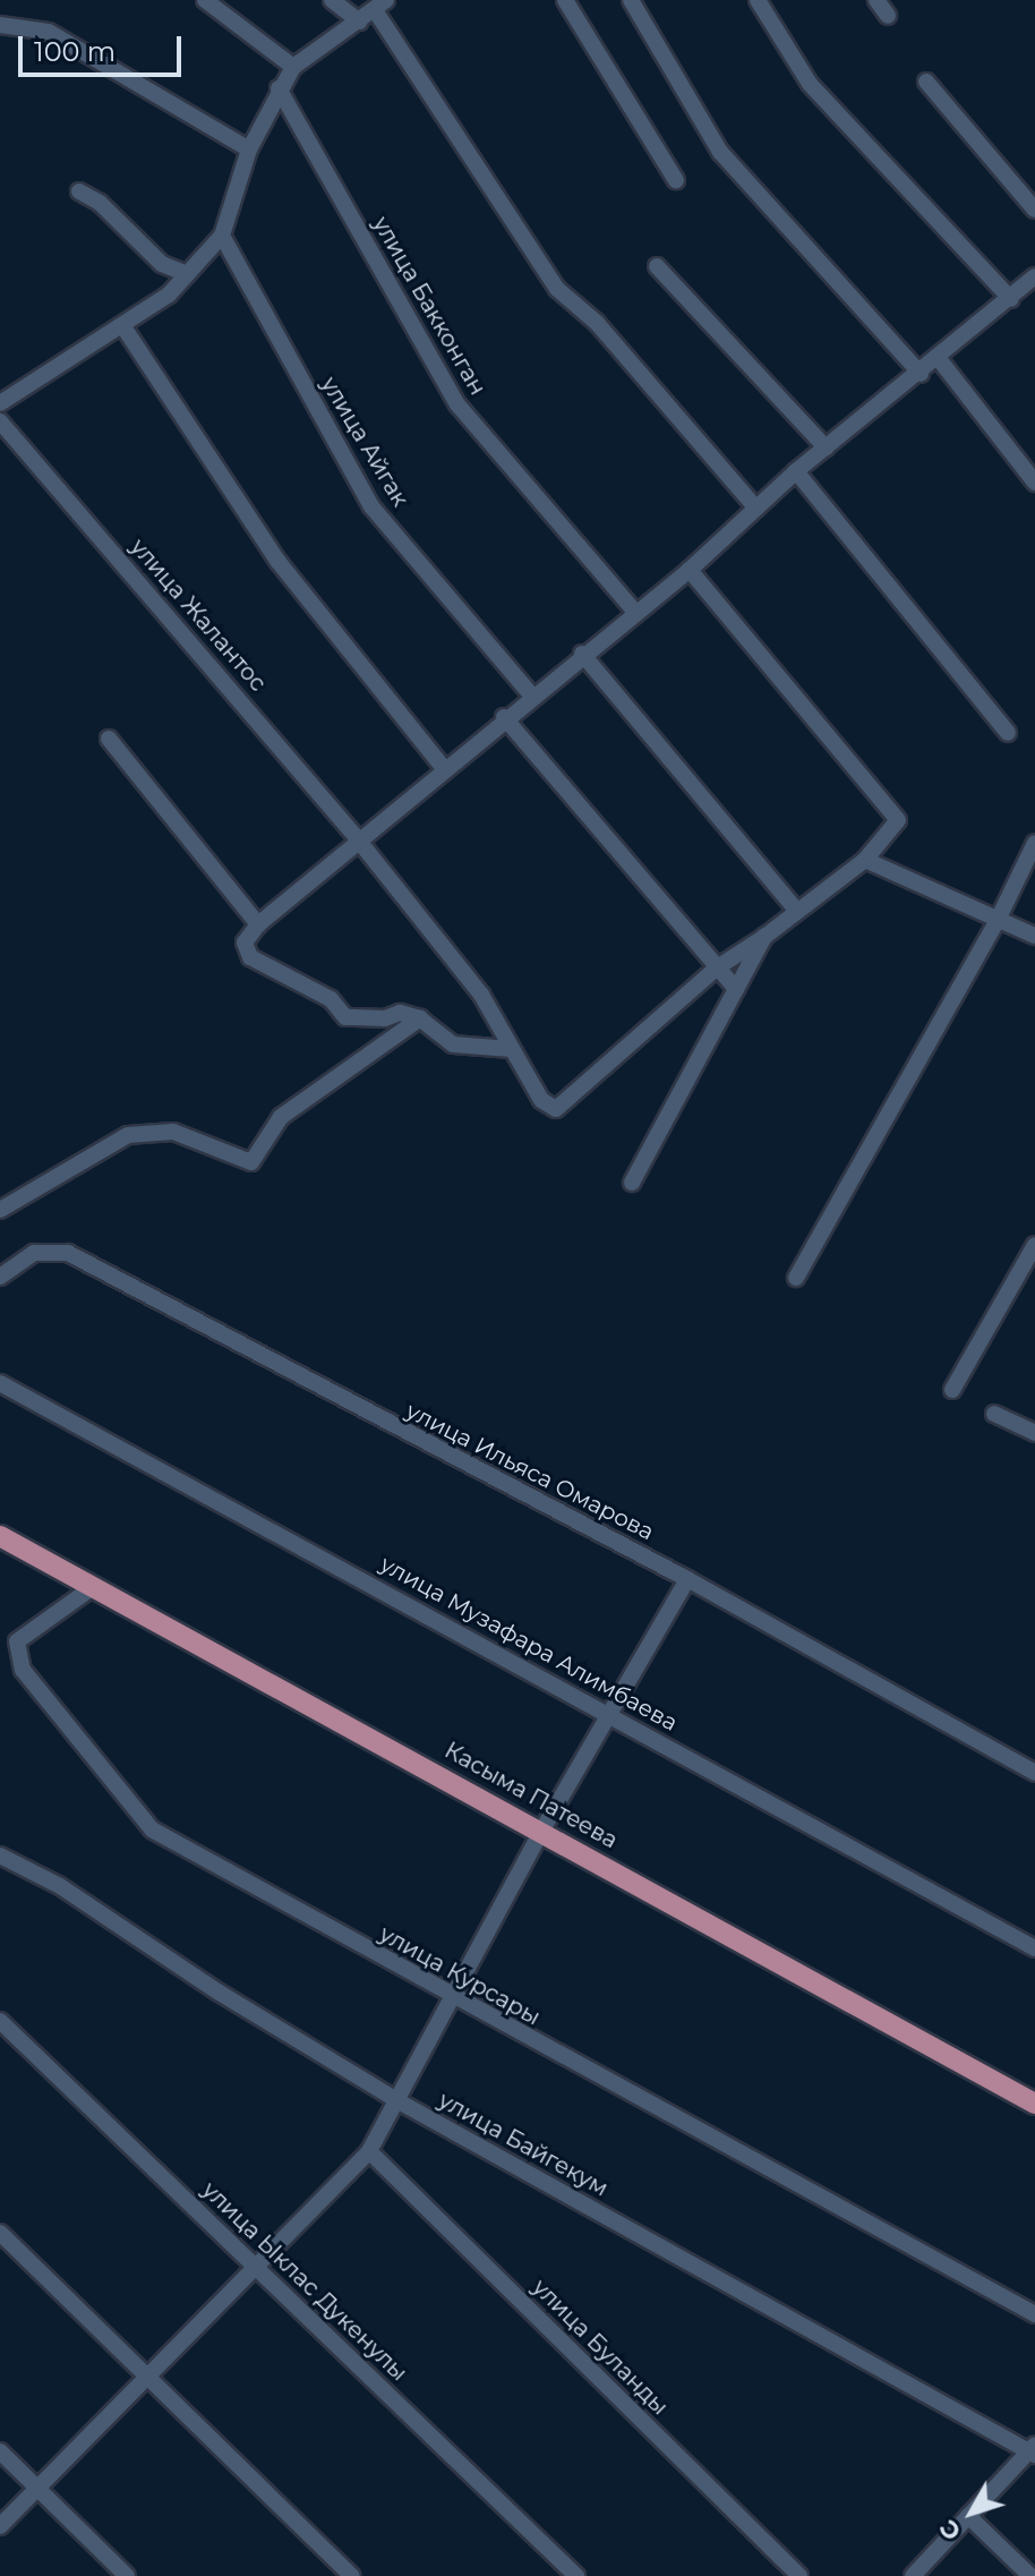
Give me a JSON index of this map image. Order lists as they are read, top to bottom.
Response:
{
  "streets": {
    "main road": ["Касыма Патеева"],
    "street": [
      "улица Бакконган",
      "улица Айгак",
      "улица Жалантос",
      "улица Ильяса Омарова",
      "улица Музафара Алимбаева",
      "улица Курсары",
      "улица Байгекум",
      "улица Ыклас Дукенулы",
      "улица Буланды"
    ]
  },
  "crossings": [
    ["Касыма Патеева", "улица Курсары"]
  ],
  "scale_bar": "100 m",
  "north": "bottom left"
}
